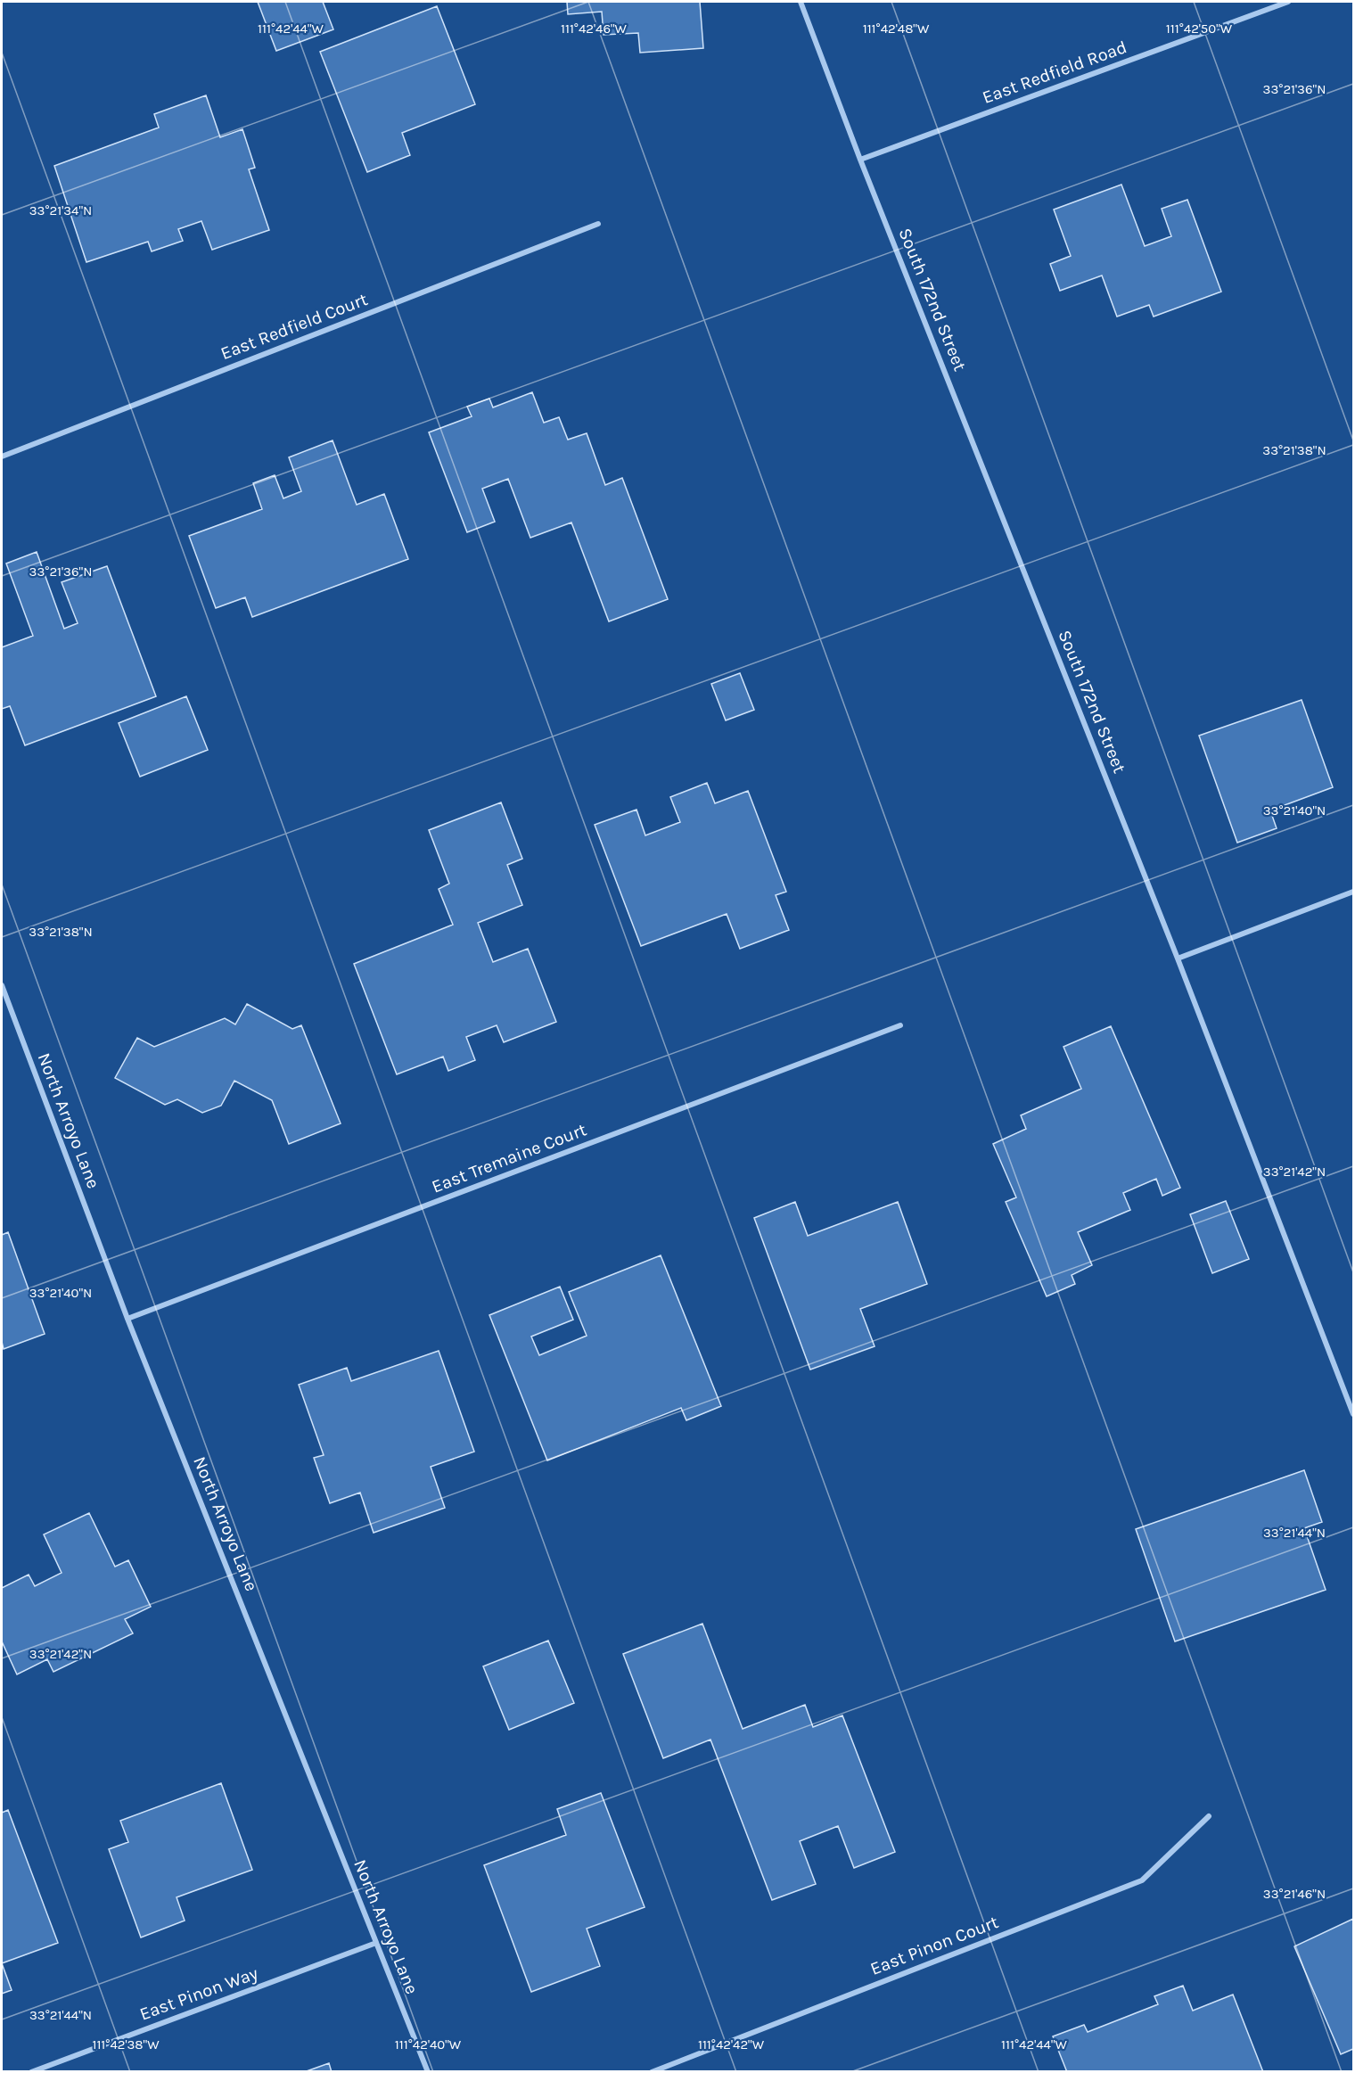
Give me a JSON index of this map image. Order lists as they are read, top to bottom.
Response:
{
  "streets": {
    "street": [
      "East Redfield Road",
      "South 172nd Street",
      "East Redfield Court",
      "North Arroyo Lane",
      "East Tremaine Court",
      "East Pinon Court",
      "East Pinon Way"
    ]
  },
  "crossings": [
    ["East Redfield Road", "South 172nd Street"],
    ["North Arroyo Lane", "East Tremaine Court"],
    ["North Arroyo Lane", "East Pinon Way"]
  ],
  "coordinates": [
    "111°42'44\"W",
    "111°42'46\"W",
    "111°42'48\"W",
    "111°42'50\"W",
    "33°21'36\"N",
    "33°21'34\"N",
    "33°21'38\"N",
    "33°21'40\"N",
    "33°21'42\"N",
    "33°21'44\"N",
    "33°21'46\"N",
    "111°42'38\"W",
    "111°42'40\"W",
    "111°42'42\"W"
  ]
}
